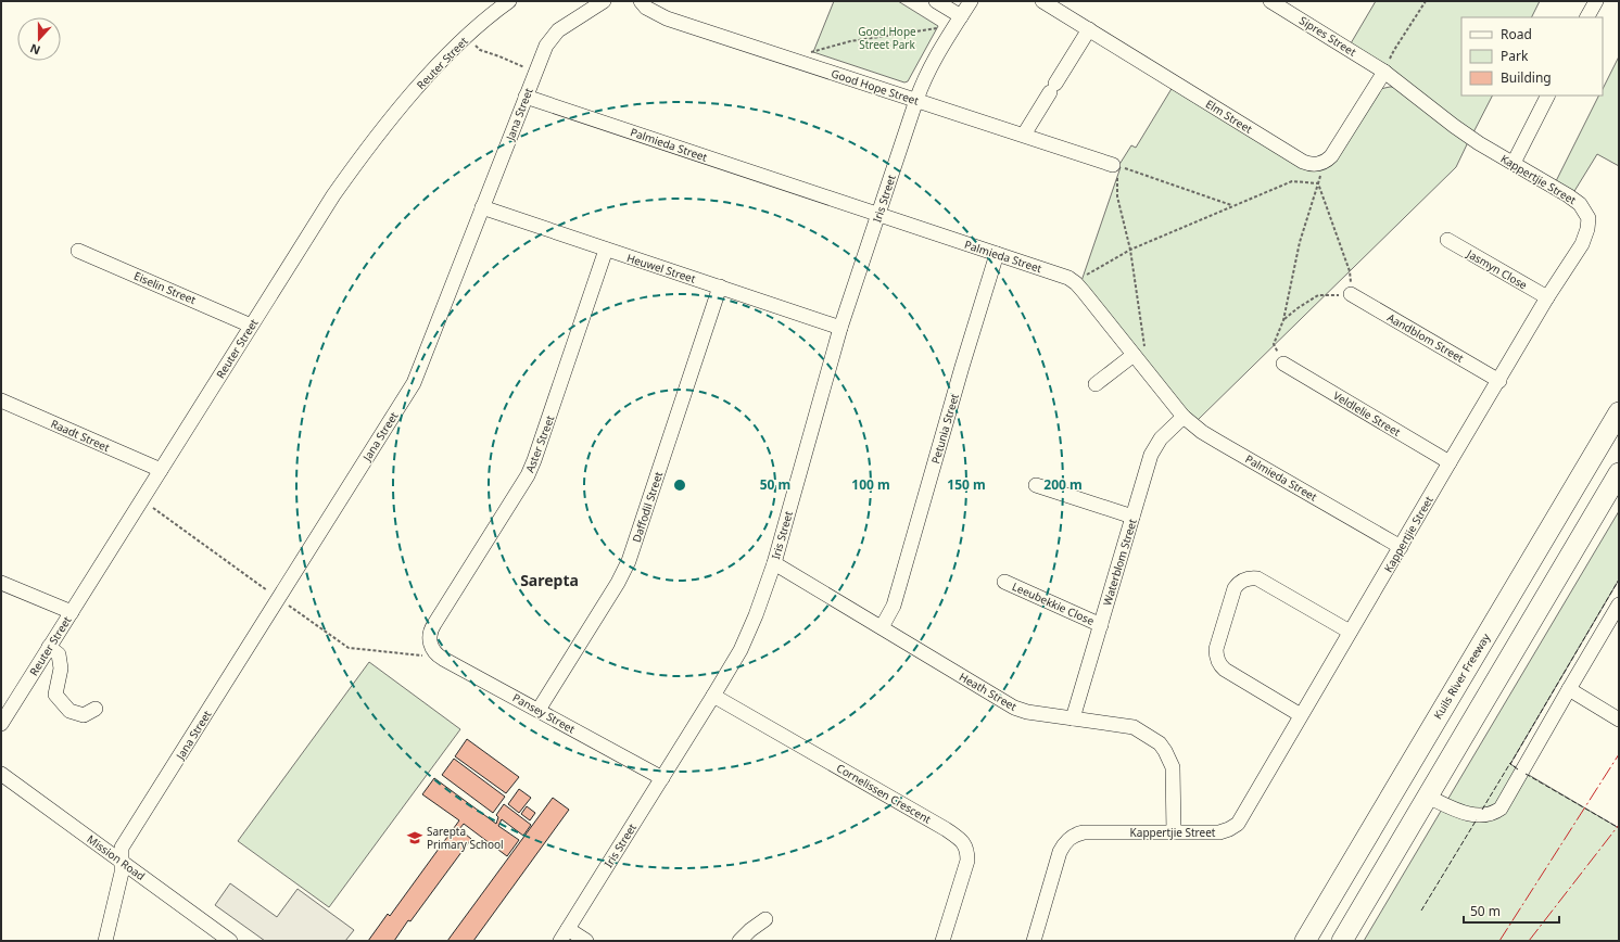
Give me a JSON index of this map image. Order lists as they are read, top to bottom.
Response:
{
  "streets": {
    "highway": ["Kuils River Freeway"],
    "street": [
      "Sipres Street",
      "Reuter Street",
      "Good Hope Street",
      "Jana Street",
      "Elm Street",
      "Palmieda Street",
      "Kappertjie Street",
      "Iris Street",
      "Heuwel Street",
      "Jasmyn Close",
      "Eiselin Street",
      "Aandblom Street",
      "Veldlelie Street",
      "Petunia Street",
      "Raadt Street",
      "Aster Street",
      "Daffodil Street",
      "Waterblom Street",
      "Leeubekkie Close",
      "Heath Street",
      "Pansey Street",
      "Cornelissen Crescent",
      "Mission Road"
    ]
  },
  "crossings": [
    ["Sipres Street", "Kappertjie Street"],
    ["Reuter Street", "Eiselin Street"],
    ["Reuter Street", "Raadt Street"],
    ["Good Hope Street", "Iris Street"],
    ["Jana Street", "Palmieda Street"],
    ["Jana Street", "Heuwel Street"],
    ["Jana Street", "Mission Road"],
    ["Palmieda Street", "Kappertjie Street"],
    ["Palmieda Street", "Iris Street"],
    ["Palmieda Street", "Petunia Street"],
    ["Palmieda Street", "Waterblom Street"],
    ["Kappertjie Street", "Jasmyn Close"],
    ["Kappertjie Street", "Aandblom Street"],
    ["Kappertjie Street", "Veldlelie Street"],
    ["Kappertjie Street", "Heath Street"],
    ["Iris Street", "Heuwel Street"],
    ["Iris Street", "Heath Street"],
    ["Iris Street", "Pansey Street"],
    ["Iris Street", "Cornelissen Crescent"],
    ["Heuwel Street", "Aster Street"],
    ["Heuwel Street", "Daffodil Street"],
    ["Petunia Street", "Heath Street"],
    ["Aster Street", "Pansey Street"],
    ["Daffodil Street", "Pansey Street"],
    ["Waterblom Street", "Leeubekkie Close"],
    ["Waterblom Street", "Heath Street"]
  ],
  "districts": ["Sarepta"],
  "parks": ["Good Hope Street Park"],
  "places": {
    "school or university": ["Sarepta Primary School"]
  },
  "legend": ["Road", "Park", "Building"],
  "scale_bar": "50 m",
  "north": "bottom",
  "rings": [
    "50 m",
    "100 m",
    "150 m",
    "200 m"
  ]
}
